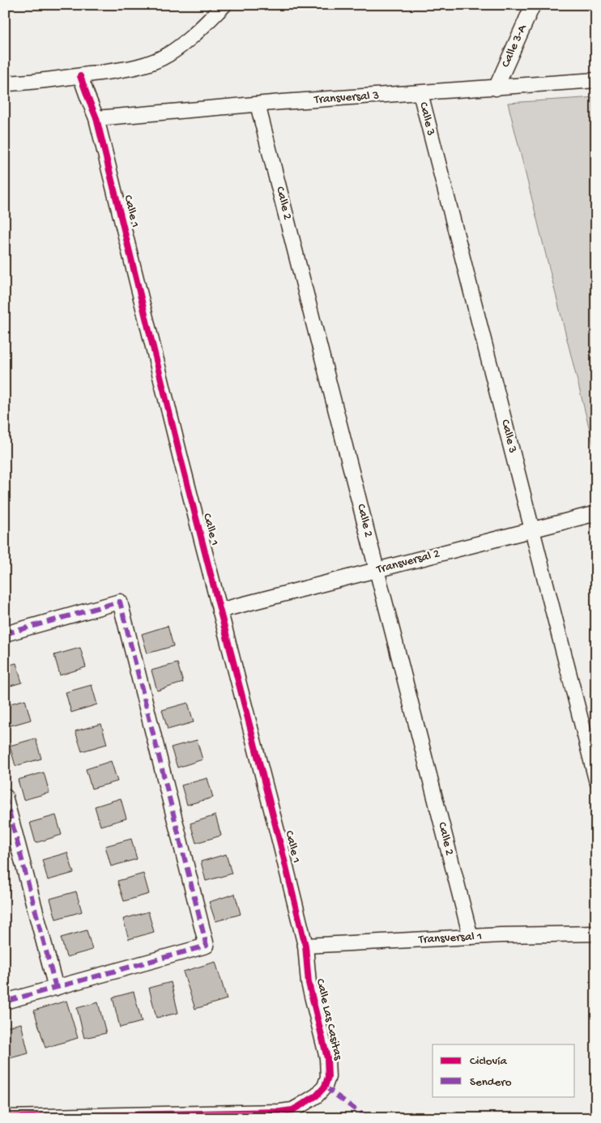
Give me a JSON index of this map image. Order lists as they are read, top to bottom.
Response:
{
  "streets": {
    "street": [
      "Calle 3-A",
      "Transversal 3",
      "Calle 3",
      "Calle 2",
      "Calle 1",
      "Transversal 2",
      "Transversal 1",
      "Calle Las Casitas"
    ]
  },
  "crossings": [
    ["Calle 3-A", "Transversal 3"],
    ["Transversal 3", "Calle 3"],
    ["Transversal 3", "Calle 2"],
    ["Transversal 3", "Calle 1"],
    ["Calle 3", "Transversal 2"],
    ["Calle 2", "Transversal 2"],
    ["Calle 2", "Transversal 1"],
    ["Calle 1", "Transversal 2"],
    ["Calle 1", "Transversal 1"],
    ["Calle 1", "Calle Las Casitas"],
    ["Transversal 1", "Calle Las Casitas"]
  ],
  "legend": ["Ciclovía", "Sendero"]
}
